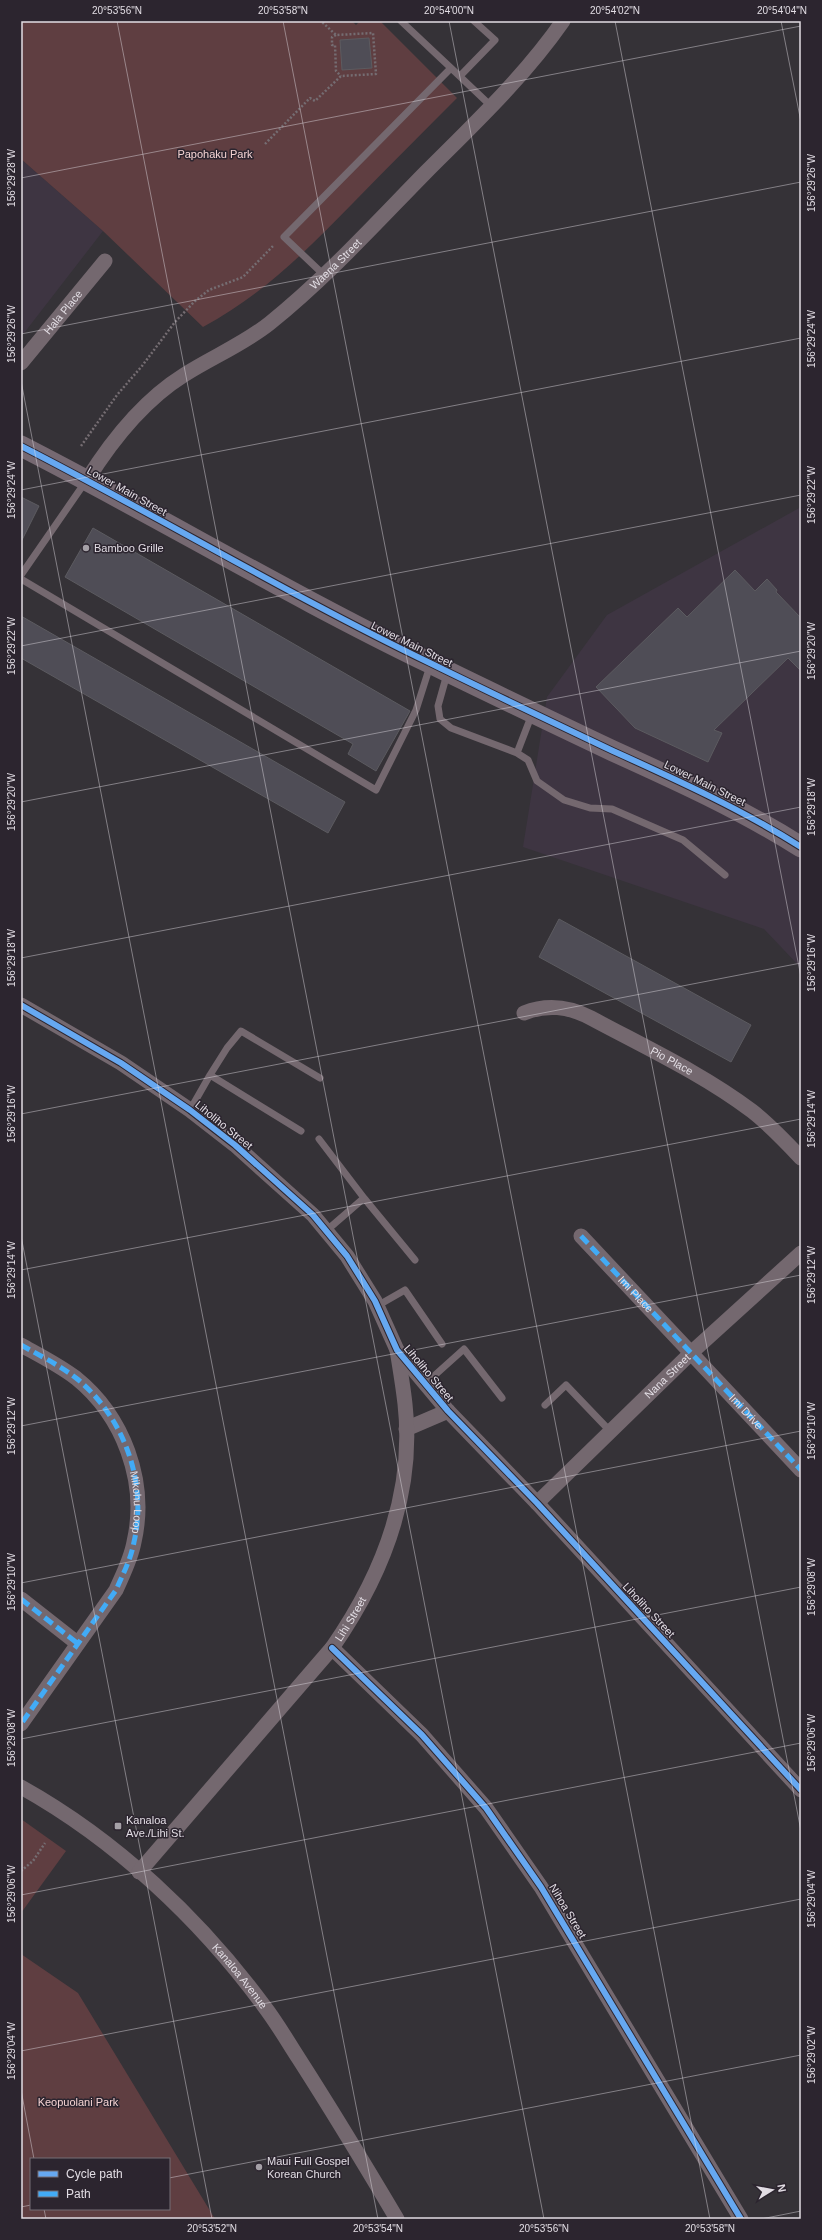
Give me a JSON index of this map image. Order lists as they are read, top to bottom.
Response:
{
  "streets": {
    "street": [
      "Waena Street",
      "Hala Place",
      "Lower Main Street",
      "Pio Place",
      "Liholiho Street",
      "Imi Place",
      "Nana Street",
      "Imi Drive",
      "Mikohu Loop",
      "Lihi Street",
      "Nihoa Street",
      "Kanaloa Avenue"
    ]
  },
  "crossings": [
    ["Waena Street", "Lower Main Street"],
    ["Liholiho Street", "Nana Street"],
    ["Liholiho Street", "Lihi Street"],
    ["Imi Place", "Nana Street"],
    ["Imi Place", "Imi Drive"],
    ["Nana Street", "Imi Drive"],
    ["Lihi Street", "Nihoa Street"],
    ["Lihi Street", "Kanaloa Avenue"]
  ],
  "parks": ["Papohaku Park", "Keopuolani Park"],
  "places": {
    "other": ["Bamboo Grille", "Maui Full Gospel Korean Church"],
    "transit": ["Kanaloa Ave./Lihi St."]
  },
  "legend": ["Cycle path", "Path"],
  "north": "right",
  "coordinates": [
    "20°53'56\"N",
    "20°53'58\"N",
    "20°54'00\"N",
    "20°54'02\"N",
    "20°54'04\"N",
    "156°29'28\"W",
    "156°29'26\"W",
    "156°29'24\"W",
    "156°29'22\"W",
    "156°29'20\"W",
    "156°29'18\"W",
    "156°29'16\"W",
    "156°29'14\"W",
    "156°29'12\"W",
    "156°29'10\"W",
    "156°29'08\"W",
    "156°29'06\"W",
    "156°29'04\"W",
    "156°29'02\"W",
    "20°53'52\"N",
    "20°53'54\"N"
  ]
}
